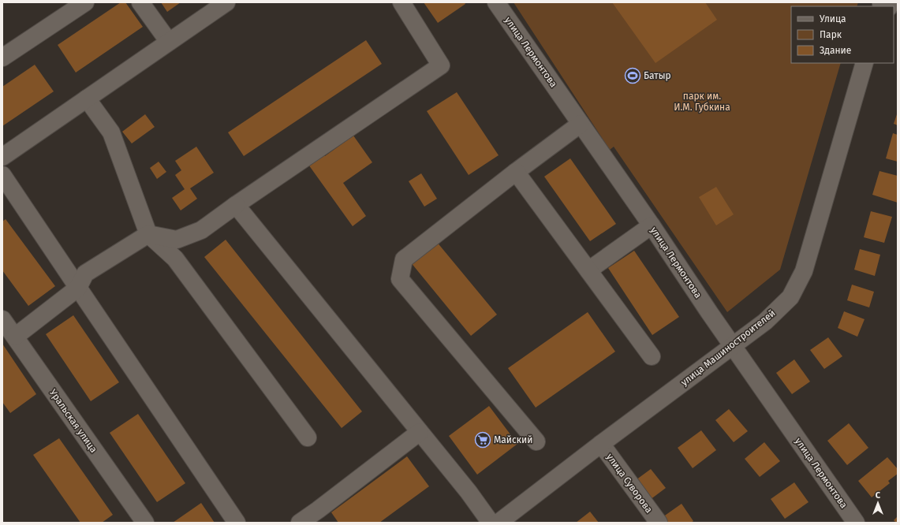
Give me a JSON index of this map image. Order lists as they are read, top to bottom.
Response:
{
  "streets": {
    "street": [
      "улица Лермонтова",
      "улица Машиностроителей",
      "Уральская улица",
      "улица Суворова"
    ]
  },
  "crossings": [
    ["улица Лермонтова", "улица Машиностроителей"],
    ["улица Машиностроителей", "улица Суворова"]
  ],
  "parks": ["парк им. И.М. Губкина"],
  "places": {
    "sports": ["Батыр"],
    "supermarket": ["Майский"]
  },
  "legend": ["Улица", "Парк", "Здание"],
  "north": "top"
}
